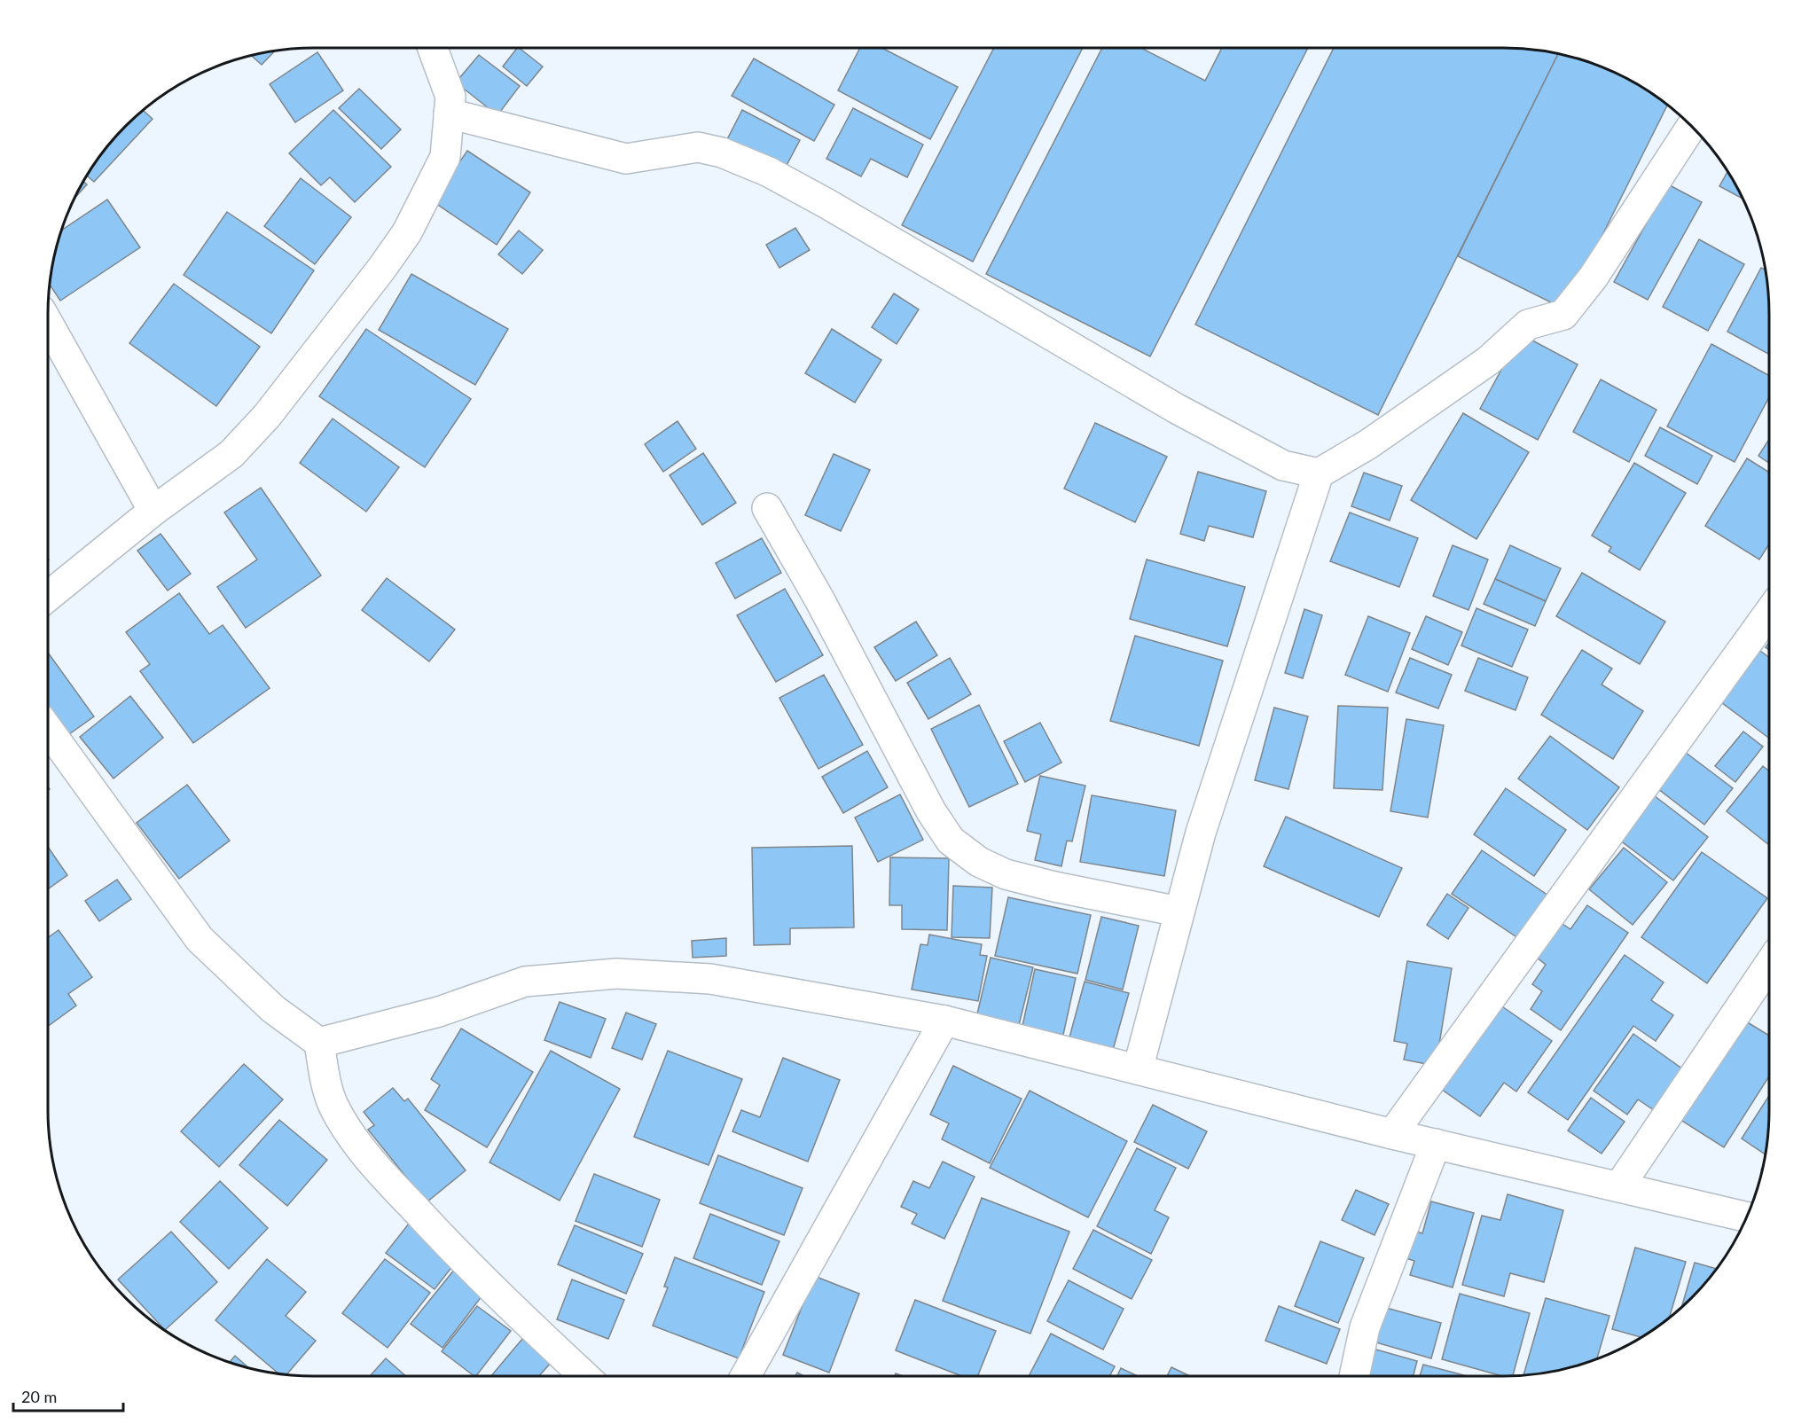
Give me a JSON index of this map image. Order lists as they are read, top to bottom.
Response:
{
  "scale_bar": "20 m"
}
